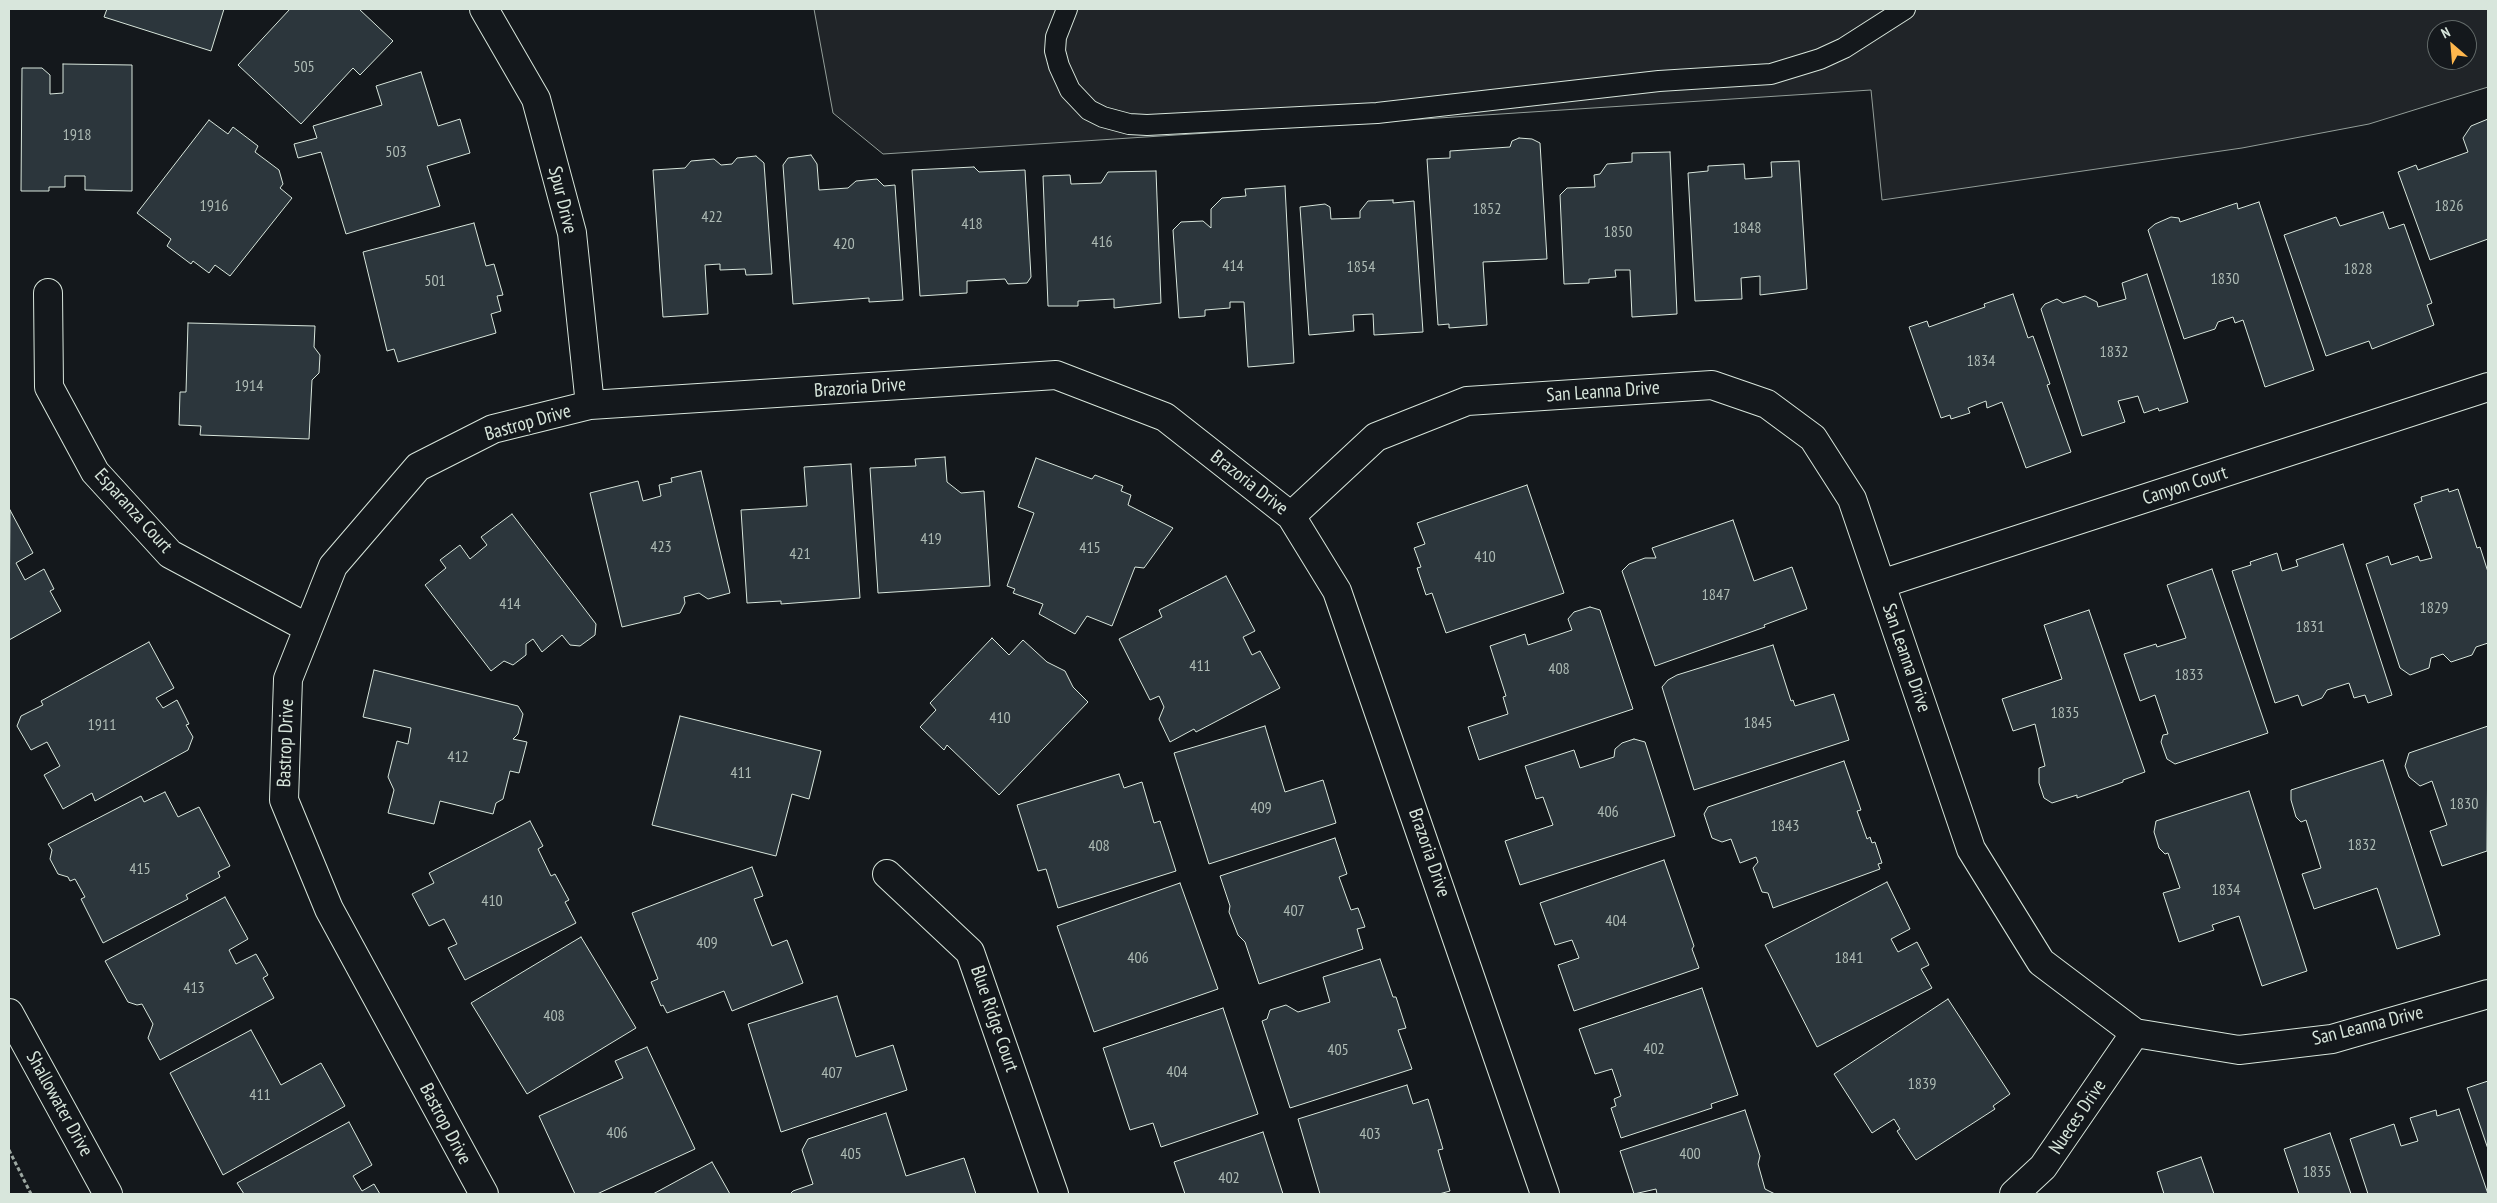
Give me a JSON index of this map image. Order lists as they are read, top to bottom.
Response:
{
  "streets": {
    "street": [
      "Spur Drive",
      "Brazoria Drive",
      "San Leanna Drive",
      "Bastrop Drive",
      "Canyon Court",
      "Esparanza Court",
      "Blue Ridge Court",
      "Shallowater Drive",
      "Nueces Drive"
    ]
  },
  "crossings": [
    ["Spur Drive", "Brazoria Drive"],
    ["Spur Drive", "Bastrop Drive"],
    ["Brazoria Drive", "San Leanna Drive"],
    ["Brazoria Drive", "Bastrop Drive"],
    ["San Leanna Drive", "Canyon Court"],
    ["San Leanna Drive", "Nueces Drive"],
    ["Bastrop Drive", "Esparanza Court"]
  ],
  "house_numbers": [
    "505",
    "1918",
    "503",
    "1916",
    "1826",
    "1852",
    "422",
    "418",
    "1848",
    "1850",
    "416",
    "420",
    "414",
    "1854",
    "1828",
    "1830",
    "501",
    "1832",
    "1834",
    "1914",
    "419",
    "423",
    "415",
    "421",
    "410",
    "1847",
    "414",
    "1829",
    "1831",
    "411",
    "408",
    "1833",
    "1835",
    "410",
    "1845",
    "1911",
    "412",
    "411",
    "1830",
    "409",
    "406",
    "1843",
    "1832",
    "408",
    "415",
    "1834",
    "410",
    "407",
    "404",
    "409",
    "406",
    "1841",
    "413",
    "408",
    "402",
    "405",
    "404",
    "407",
    "1839",
    "411",
    "406",
    "403",
    "405",
    "400",
    "1835",
    "402"
  ],
  "north": "top left"
}
